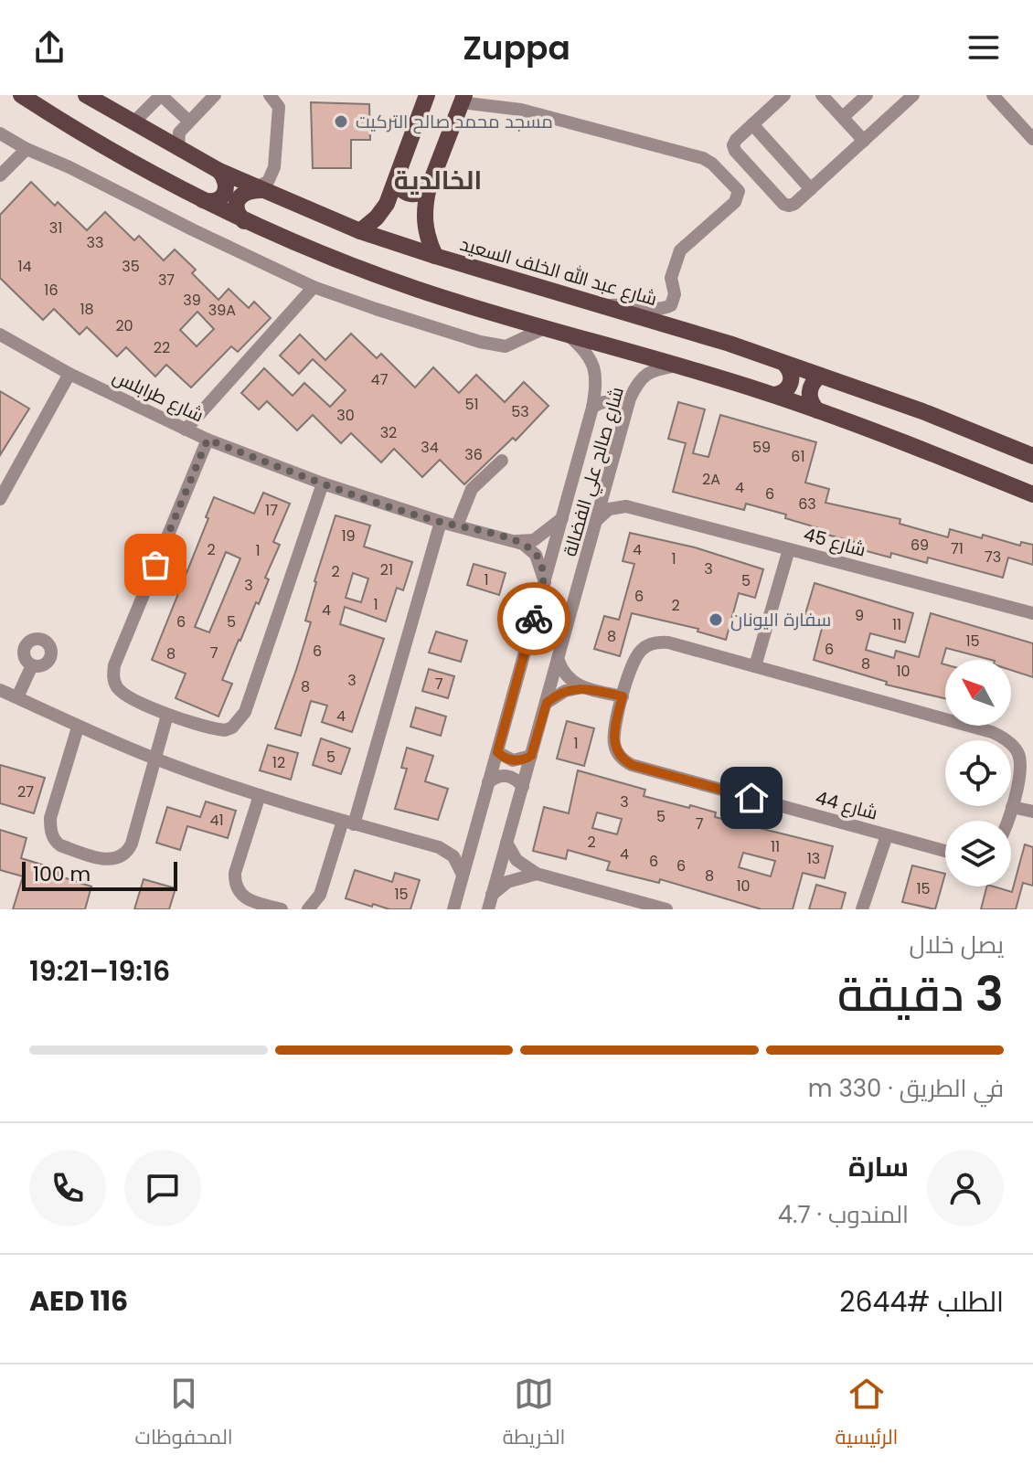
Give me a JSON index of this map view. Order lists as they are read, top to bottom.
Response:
{
  "streets": {
    "main road": ["شارع عبد الله الخلف السعيد"],
    "street": [
      "شارع طرابلس",
      "شارع صالح علي الفضالة",
      "شارع 45",
      "شارع 44"
    ]
  },
  "districts": ["الخالدية"],
  "places": ["مسجد محمد صالح التركيت", "سفارة اليونان"],
  "house_numbers": [
    "31",
    "33",
    "14",
    "35",
    "37",
    "16",
    "39",
    "18",
    "39A",
    "20",
    "22",
    "47",
    "51",
    "53",
    "30",
    "32",
    "34",
    "59",
    "36",
    "61",
    "2A",
    "4",
    "6",
    "63",
    "17",
    "19",
    "69",
    "71",
    "2",
    "4",
    "1",
    "73",
    "1",
    "3",
    "21",
    "2",
    "1",
    "5",
    "3",
    "6",
    "1",
    "2",
    "4",
    "9",
    "6",
    "5",
    "11",
    "8",
    "15",
    "6",
    "6",
    "7",
    "8",
    "8",
    "10",
    "3",
    "7",
    "8",
    "4",
    "1",
    "5",
    "12",
    "27",
    "3",
    "5",
    "41",
    "7",
    "2",
    "11",
    "4",
    "13",
    "6",
    "6",
    "8",
    "10",
    "15",
    "15"
  ],
  "scale_bar": "100 m",
  "north": "top left",
  "page": {
    "header": "Zuppa",
    "scale": "100 m",
    "heading": ["3 دقيقة", "يصل خلال", "19:16–19:21"],
    "panel": [
      "سارة",
      "المندوب · 4.7",
      "الطلب #2644",
      "AED 116"
    ],
    "bar": "في الطريق · 330 m",
    "tabs": ["الرئيسية", "الخريطة", "المحفوظات"]
  }
}
